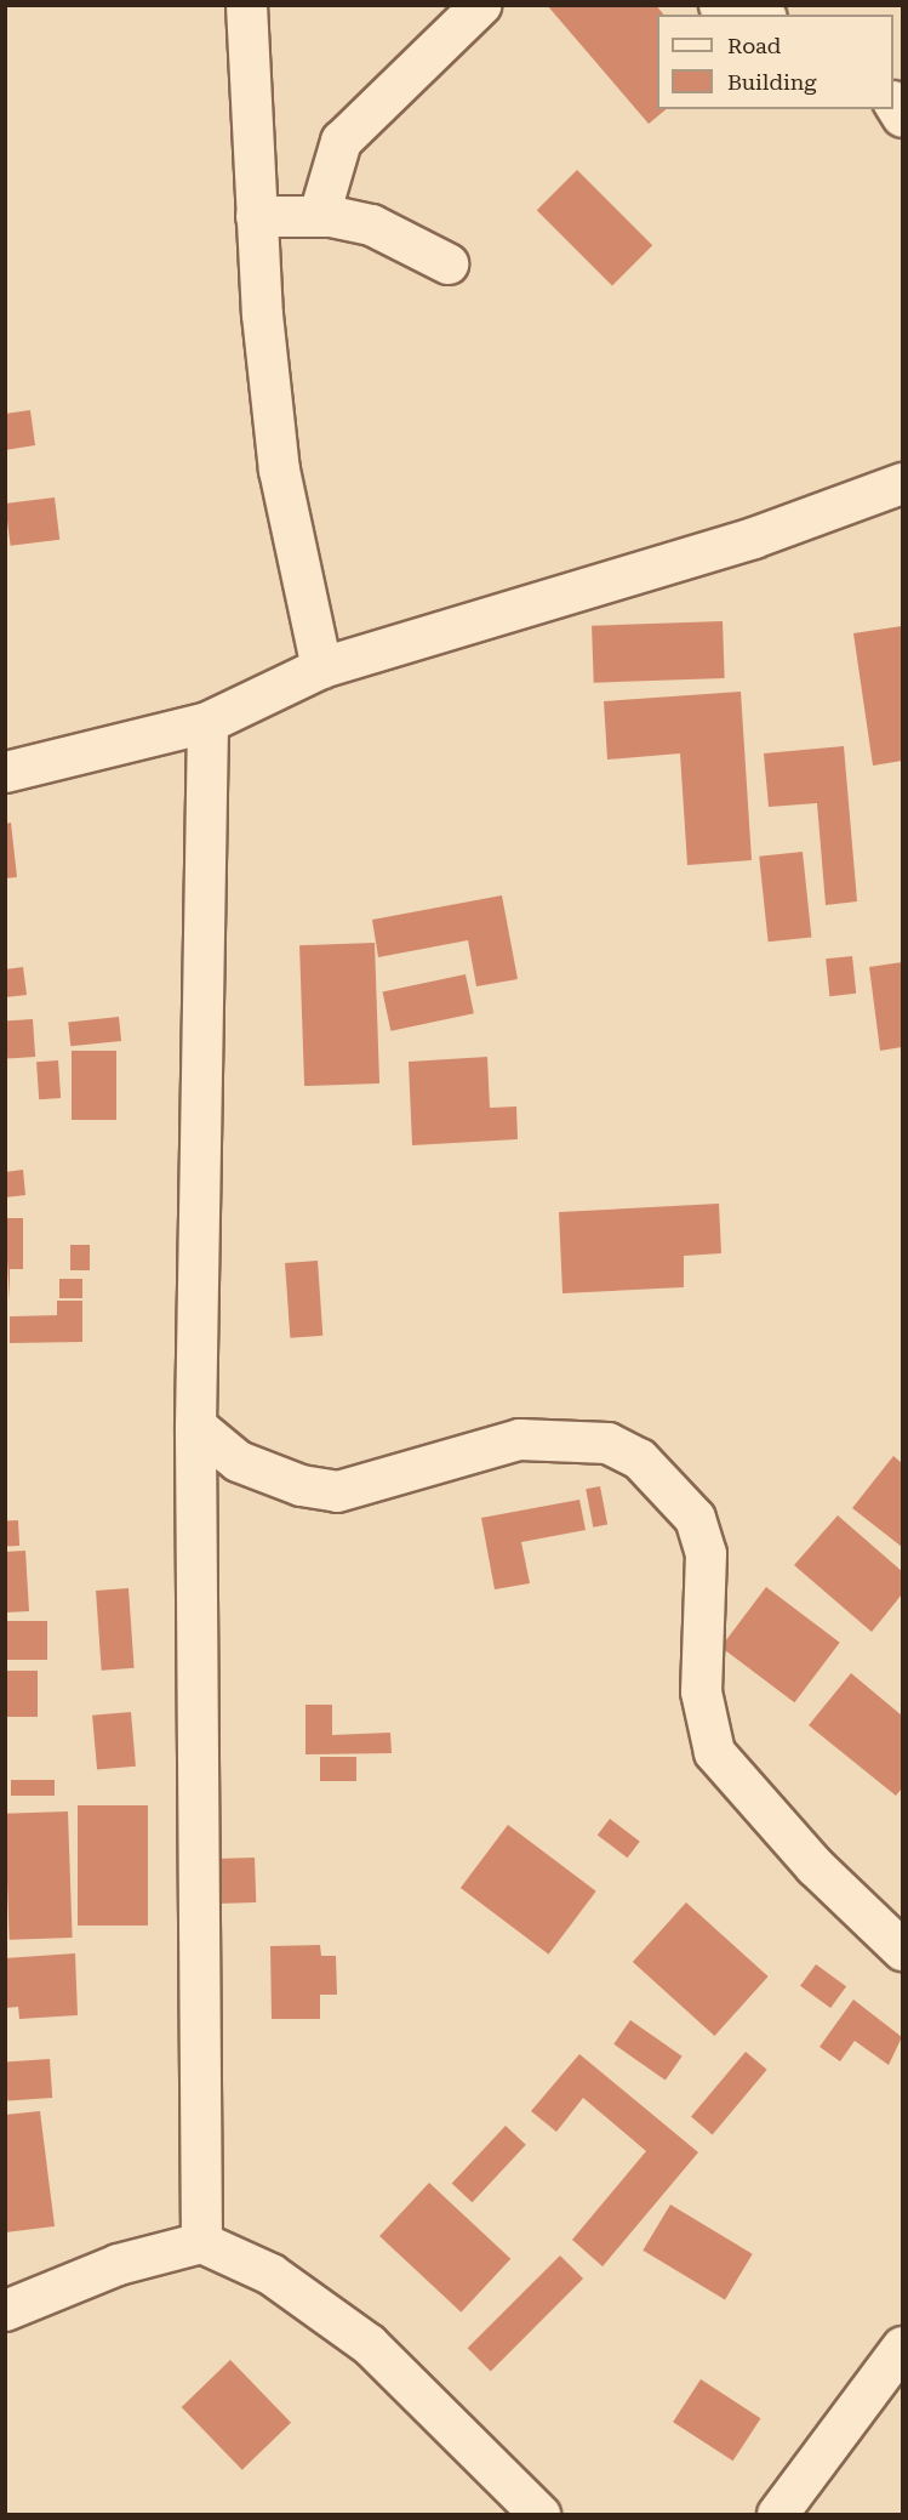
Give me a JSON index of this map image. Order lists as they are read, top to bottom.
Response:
{
  "legend": ["Road", "Building"]
}
